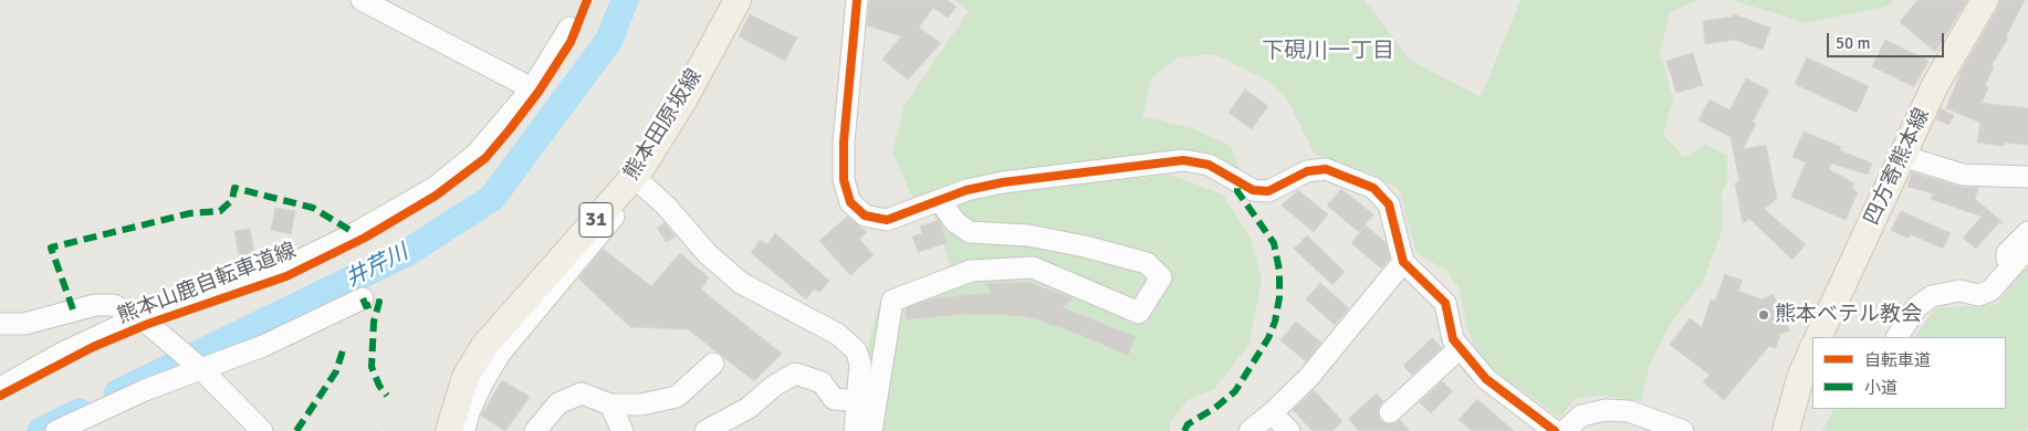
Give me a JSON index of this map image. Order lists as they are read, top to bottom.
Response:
{
  "streets": {
    "main road": ["熊本田原坂線", "四方寄熊本線", "31"],
    "cycle path": ["熊本山鹿自転車道線"]
  },
  "districts": ["下硯川一丁目"],
  "water": ["井芹川"],
  "places": ["熊本ベテル教会"],
  "legend": ["自転車道", "小道"],
  "scale_bar": "50 m"
}
